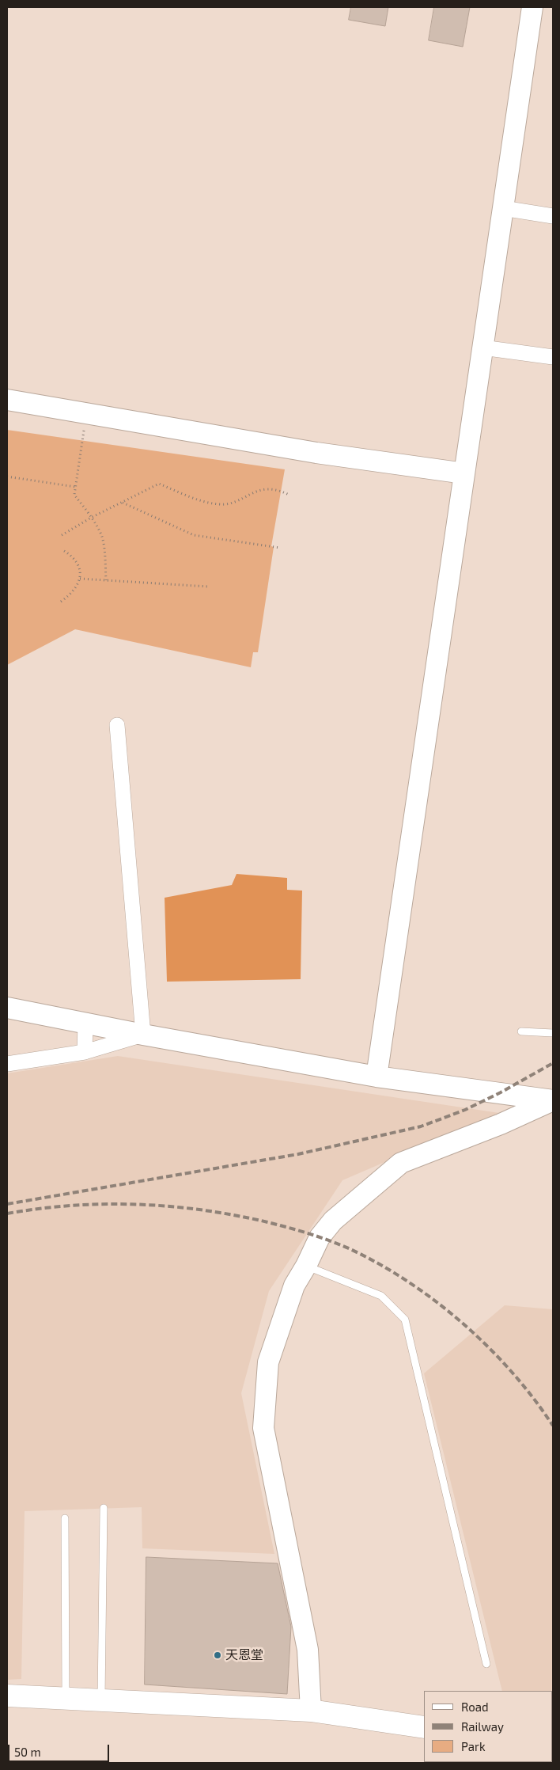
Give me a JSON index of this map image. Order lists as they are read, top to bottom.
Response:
{
  "places": ["天恩堂"],
  "legend": ["Road", "Railway", "Park"],
  "scale_bar": "50 m"
}
